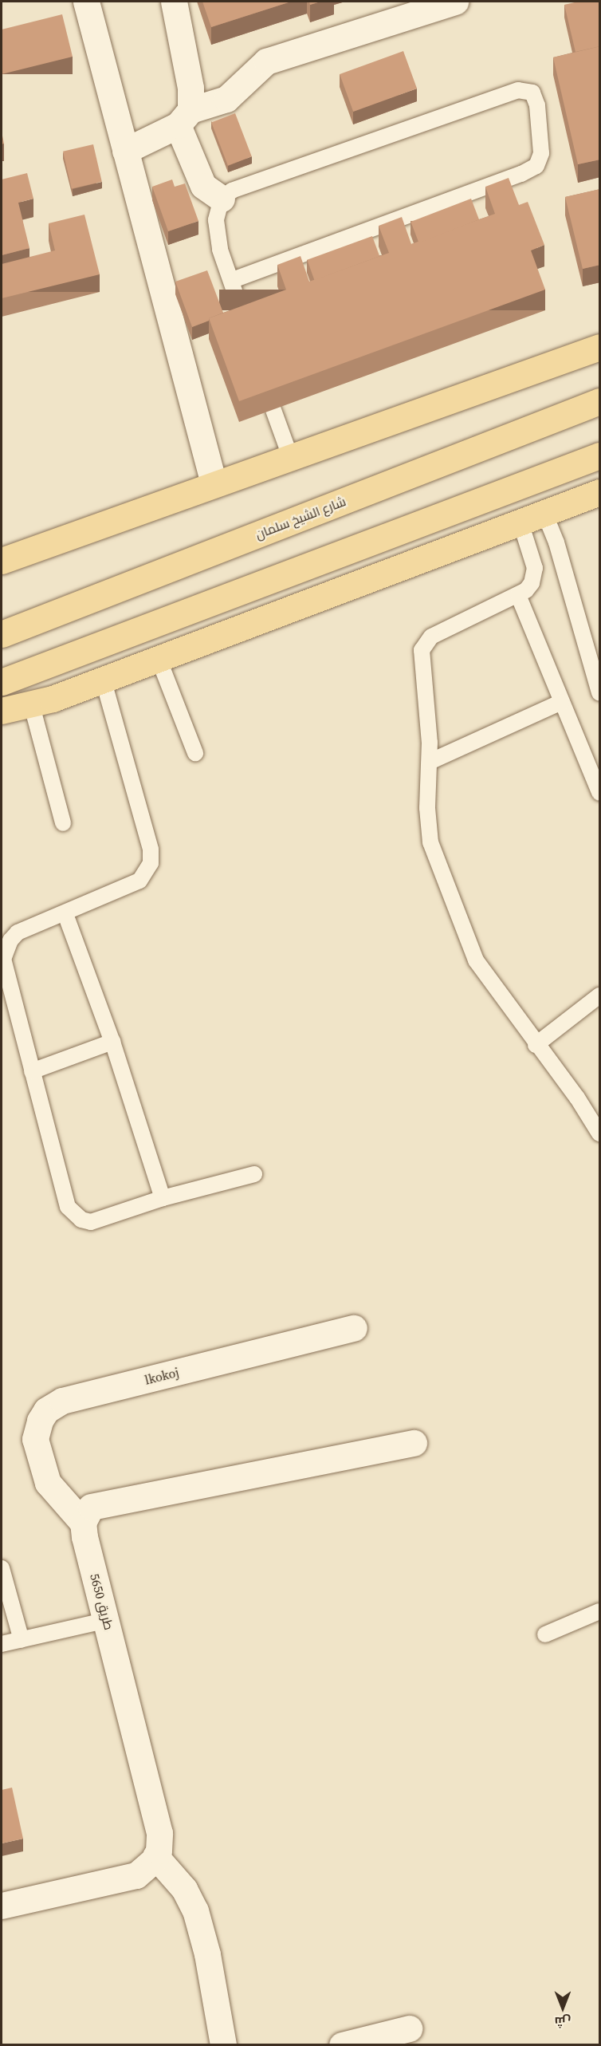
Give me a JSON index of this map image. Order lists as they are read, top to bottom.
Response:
{
  "streets": {
    "main road": ["شارع الشيخ سلمان"],
    "street": ["lkokoj", "طريق 5650"]
  },
  "crossings": [
    ["lkokoj", "طريق 5650"]
  ],
  "north": "bottom"
}
